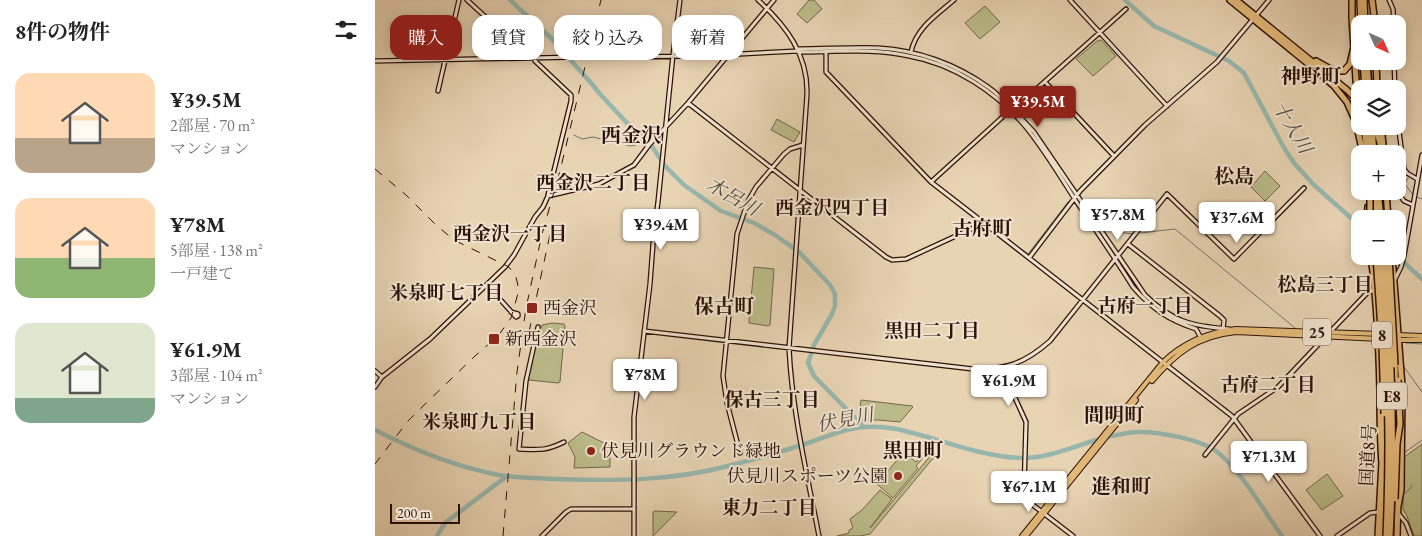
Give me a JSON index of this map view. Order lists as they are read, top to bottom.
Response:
{
  "streets": {
    "highway": ["8", "E8", "国道8号"],
    "main road": ["25"]
  },
  "crossings": [
    ["25", "8"],
    ["8", "国道8号"],
    ["E8", "国道8号"]
  ],
  "districts": [
    "神野町",
    "西金沢",
    "松島",
    "西金沢二丁目",
    "西金沢四丁目",
    "古府町",
    "西金沢一丁目",
    "松島三丁目",
    "米泉町七丁目",
    "古府一丁目",
    "保古町",
    "黒田二丁目",
    "古府二丁目",
    "保古三丁目",
    "間明町",
    "米泉町九丁目",
    "黒田町",
    "進和町",
    "東力二丁目"
  ],
  "water": ["十人川", "木呂川", "伏見川"],
  "places": {
    "transit": ["西金沢", "新西金沢"],
    "other": ["伏見川グラウンド緑地", "伏見川スポーツ公園"]
  },
  "scale_bar": "200 m",
  "north": "bottom right",
  "page": {
    "heading": "8件の物件",
    "map_buttons": ["+", "−"],
    "chip": [
      "購入",
      "賃貸",
      "絞り込み",
      "新着"
    ],
    "list": [
      {
        "name": "¥39.5M",
        "note": "2部屋 · 70 m² · マンション"
      },
      {
        "name": "¥78M",
        "note": "5部屋 · 138 m² · 一戸建て"
      },
      {
        "name": "¥61.9M",
        "note": "3部屋 · 104 m² · マンション"
      }
    ],
    "price": [
      "¥39.5M",
      "¥57.8M",
      "¥37.6M",
      "¥39.4M",
      "¥78M",
      "¥61.9M",
      "¥71.3M",
      "¥67.1M"
    ],
    "scale": "200 m"
  }
}
